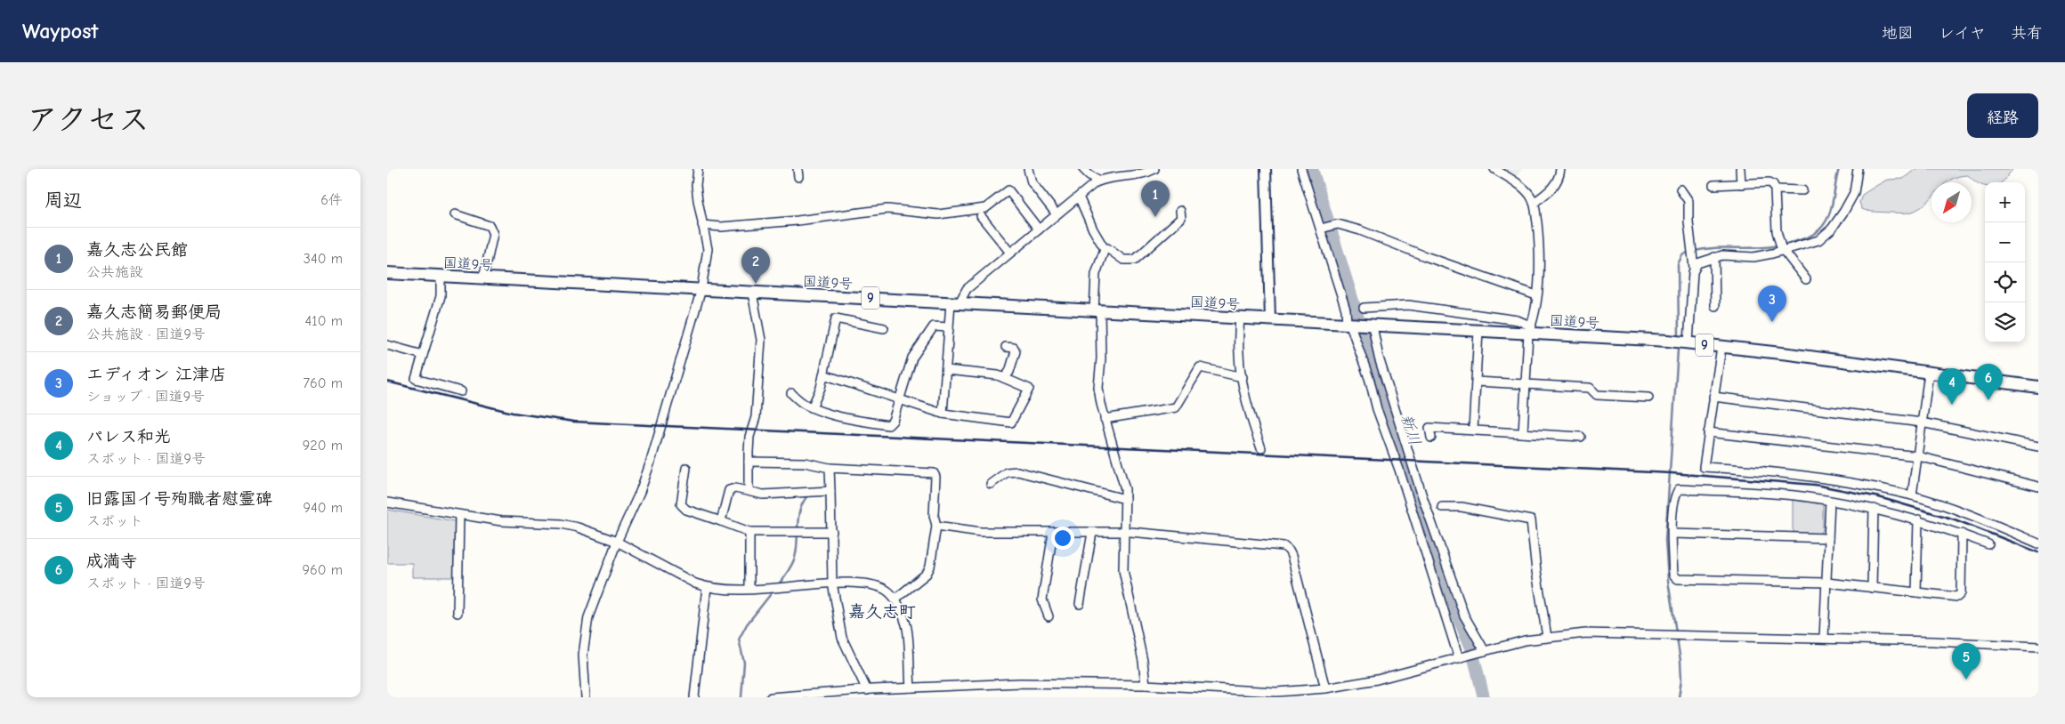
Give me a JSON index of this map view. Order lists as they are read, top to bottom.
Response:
{
  "streets": {
    "highway": ["国道9号", "9"]
  },
  "districts": ["嘉久志町"],
  "water": ["新川"],
  "north": "bottom left",
  "page": {
    "header": "Waypost",
    "nav": ["地図", "レイヤ", "共有"],
    "title": "アクセス",
    "buttons": "経路",
    "heading": ["周辺", "6件"],
    "pins": [
      "1",
      "2",
      "3",
      "6",
      "4",
      "5"
    ],
    "map_buttons": ["+", "−"],
    "list": [
      {
        "mark": "1",
        "name": "嘉久志公民館",
        "note": "公共施設",
        "value": "340 m"
      },
      {
        "mark": "2",
        "name": "嘉久志簡易郵便局",
        "note": "公共施設 · 国道9号",
        "value": "410 m"
      },
      {
        "mark": "3",
        "name": "エディオン 江津店",
        "note": "ショップ · 国道9号",
        "value": "760 m"
      },
      {
        "mark": "4",
        "name": "パレス和光",
        "note": "スポット · 国道9号",
        "value": "920 m"
      },
      {
        "mark": "5",
        "name": "旧露国イ号殉職者慰霊碑",
        "note": "スポット",
        "value": "940 m"
      },
      {
        "mark": "6",
        "name": "成満寺",
        "note": "スポット · 国道9号",
        "value": "960 m"
      }
    ]
  }
}
